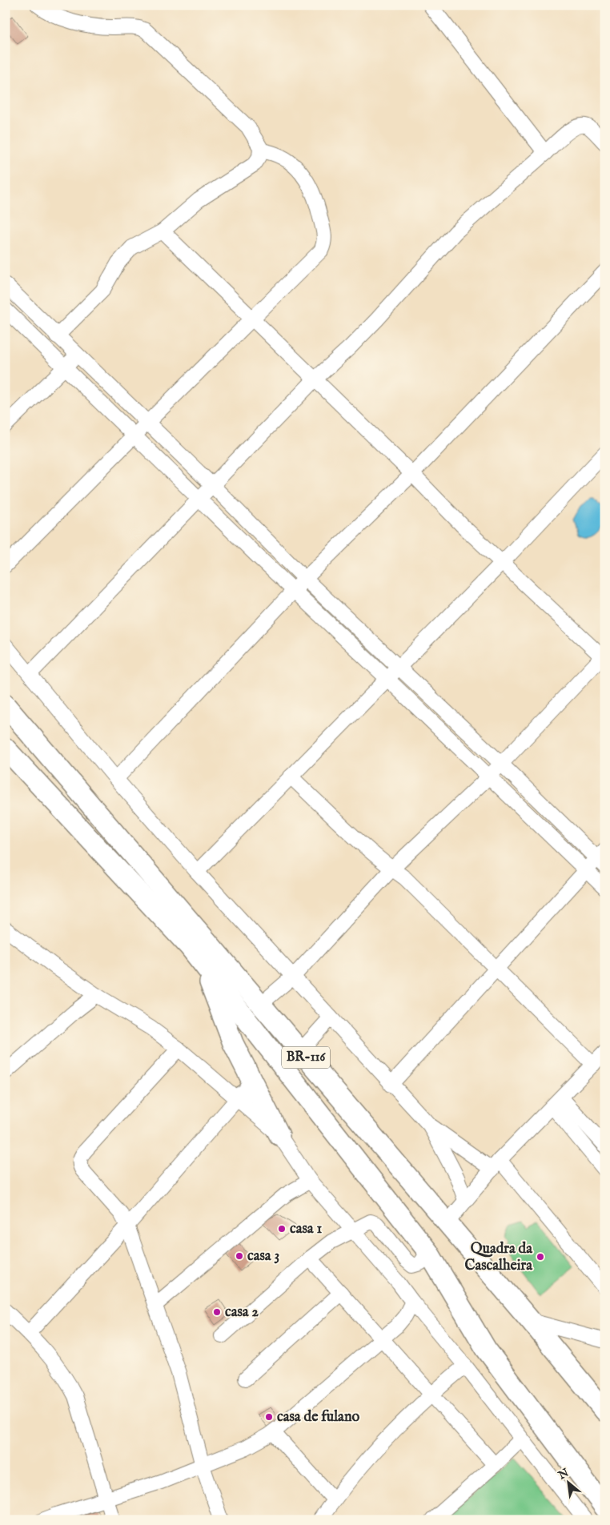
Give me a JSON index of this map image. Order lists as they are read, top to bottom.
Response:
{
  "streets": {
    "highway": ["BR-116"]
  },
  "places": [
    "casa 1",
    "casa 3",
    "Quadra da Cascalheira",
    "casa 2",
    "casa de fulano"
  ],
  "north": "top left"
}
